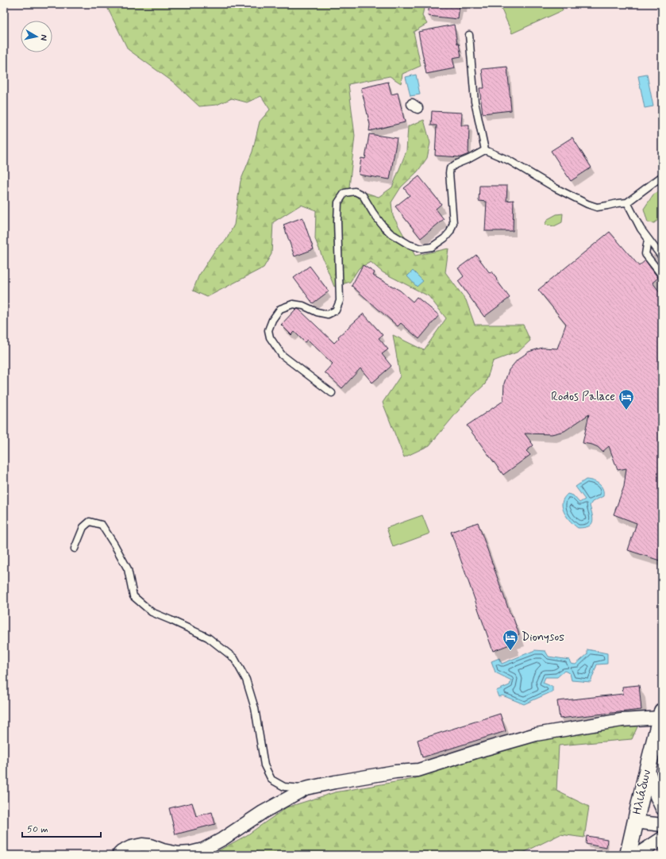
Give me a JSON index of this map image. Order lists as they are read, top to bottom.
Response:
{
  "streets": {
    "street": ["Ηλιάδων"]
  },
  "places": {
    "hotel": ["Rodos Palace", "Dionysos"]
  },
  "scale_bar": "50 m",
  "north": "right"
}
